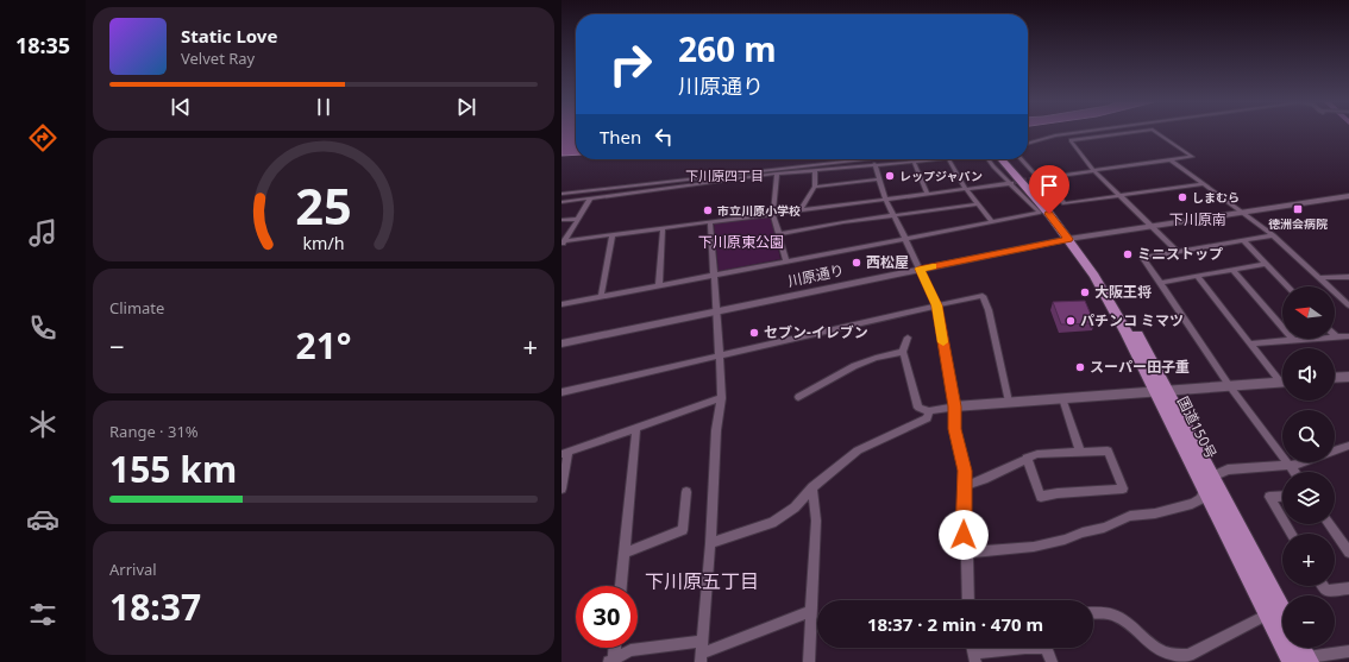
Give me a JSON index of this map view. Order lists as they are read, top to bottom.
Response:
{
  "streets": {
    "highway": ["国道150号"],
    "street": ["川原通り"]
  },
  "crossings": [
    ["川原通り", "国道150号"]
  ],
  "districts": ["下川原四丁目", "下川原南", "下川原五丁目"],
  "parks": ["下川原東公園"],
  "places": {
    "other": [
      "レップジャパン",
      "しまむら",
      "市立川原小学校",
      "ミニストップ",
      "西松屋",
      "大阪王将",
      "パチンコ ミマツ",
      "セブン-イレブン",
      "スーパー田子重"
    ],
    "transit": ["徳洲会病院"]
  },
  "north": "left",
  "page": {
    "tabs": "18:35",
    "turn": ["260 m", "川原通り"],
    "song": ["Static Love", "Velvet Ray"],
    "then": "Then",
    "tile": [
      "Climate",
      ["Range · 31%", "155 km"],
      ["Arrival", "18:37"]
    ],
    "map_buttons": ["+", "−"],
    "heat": ["−", "21°", "+"],
    "limit": "30",
    "trip": "18:37 · 2 min · 470 m",
    "gauge": ["25", "km/h"]
  }
}
